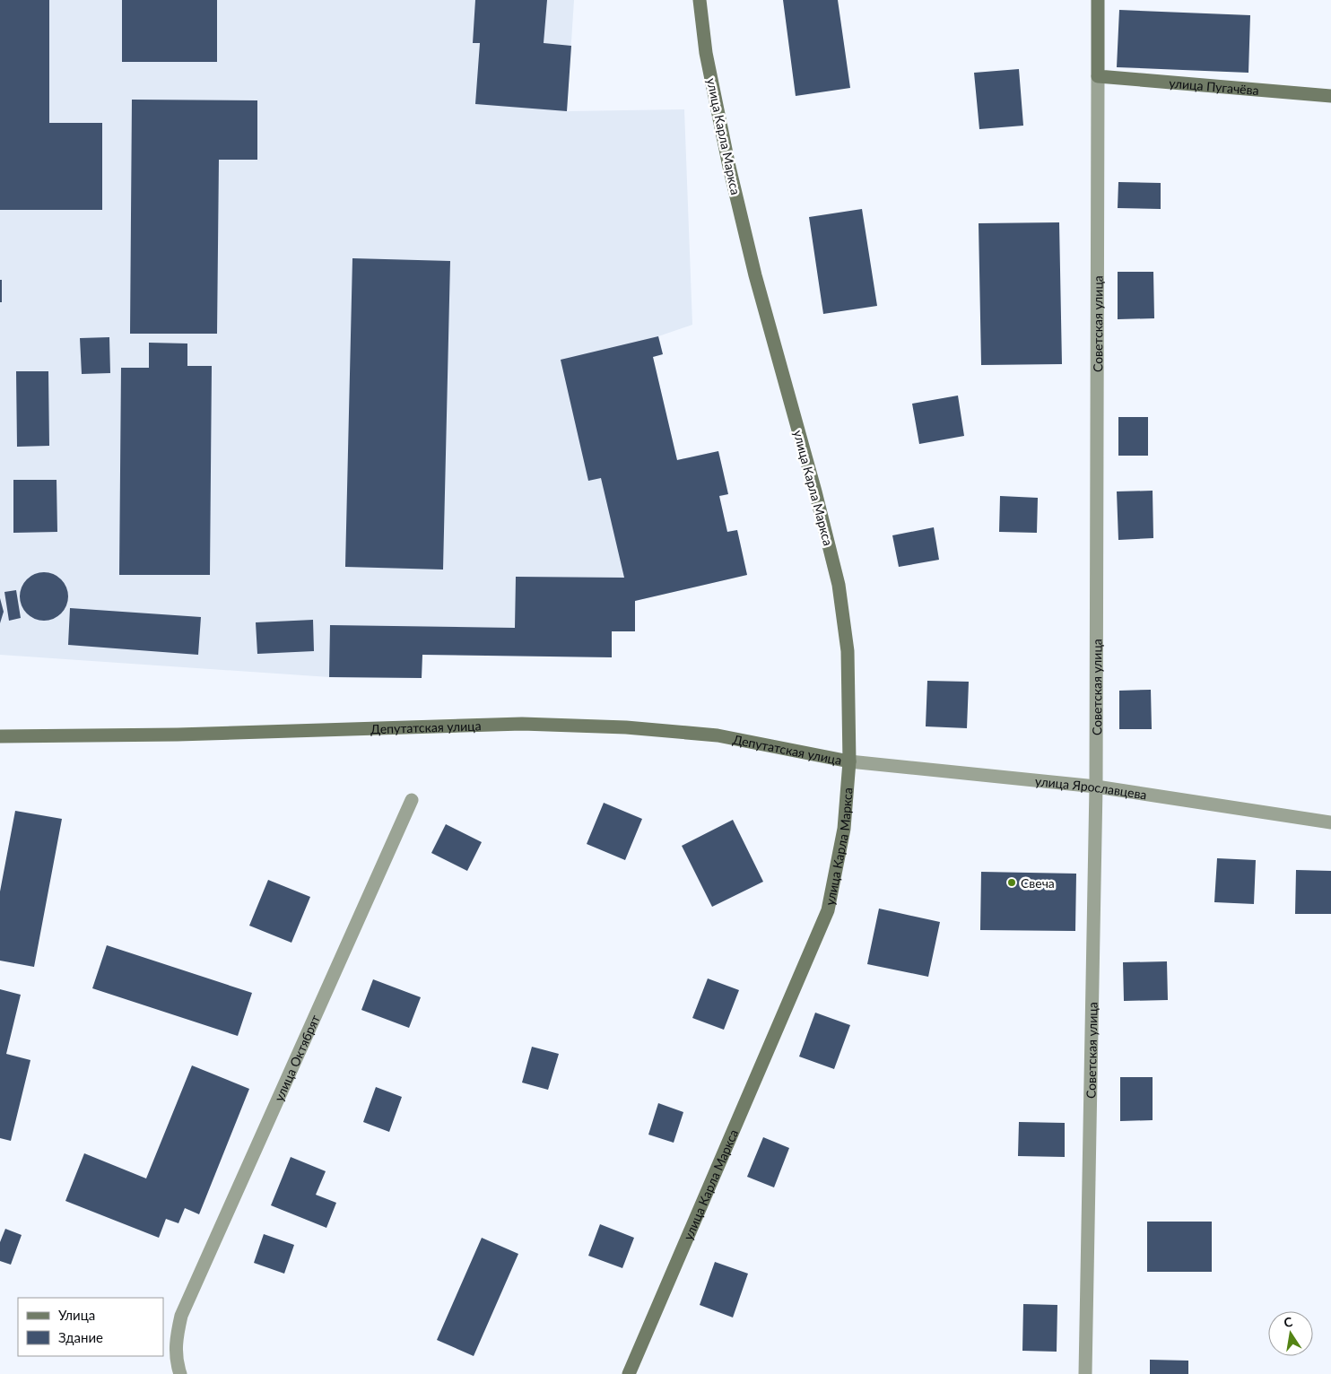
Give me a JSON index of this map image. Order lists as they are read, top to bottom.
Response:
{
  "streets": {
    "main road": [
      "улица Пугачёва",
      "улица Карла Маркса",
      "Советская улица",
      "Депутатская улица"
    ],
    "street": ["улица Ярославцева", "улица Октябрят"]
  },
  "crossings": [
    ["улица Пугачёва", "Советская улица"],
    ["улица Карла Маркса", "Депутатская улица"],
    ["улица Карла Маркса", "улица Ярославцева"],
    ["Советская улица", "улица Ярославцева"],
    ["Депутатская улица", "улица Ярославцева"]
  ],
  "places": ["Свеча"],
  "legend": ["Улица", "Здание"],
  "north": "top"
}
